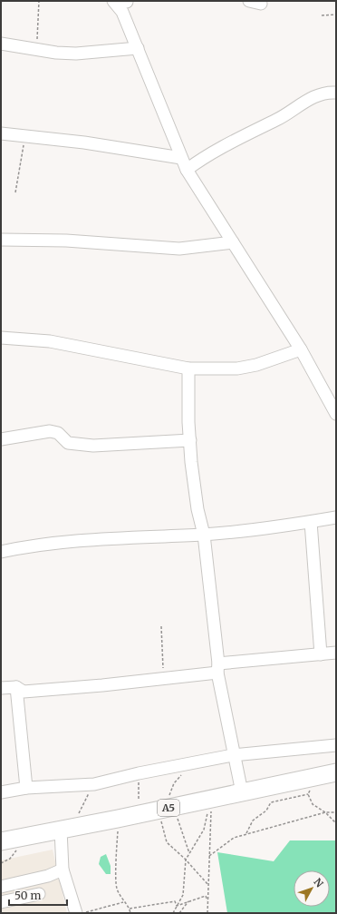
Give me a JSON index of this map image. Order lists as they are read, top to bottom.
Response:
{
  "streets": {
    "highway": ["A5"]
  },
  "scale_bar": "50 m",
  "north": "top right"
}
